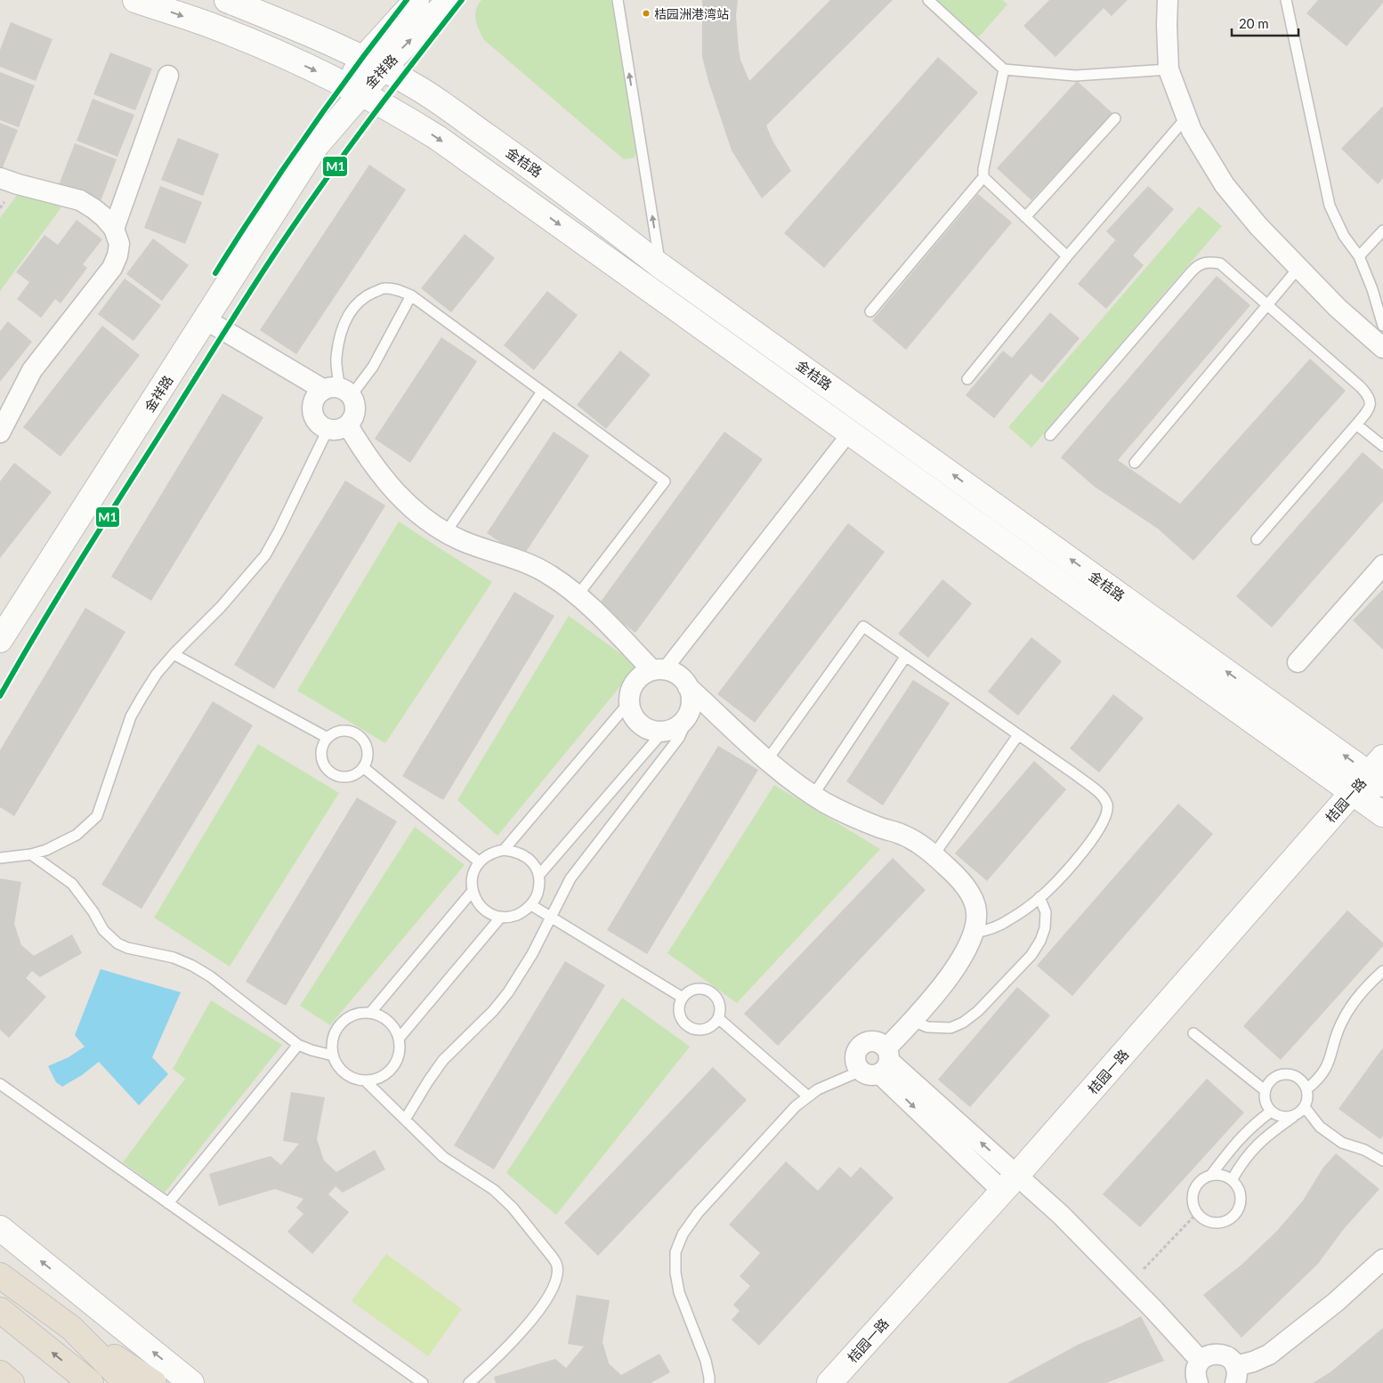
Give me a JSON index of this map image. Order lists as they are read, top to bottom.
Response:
{
  "streets": {
    "main road": ["金祥路", "金桔路", "桔园一路"]
  },
  "crossings": [
    ["金祥路", "金桔路"],
    ["金桔路", "桔园一路"]
  ],
  "places": ["桔园洲港湾站"],
  "lines": ["transit line M1"],
  "scale_bar": "20 m"
}
